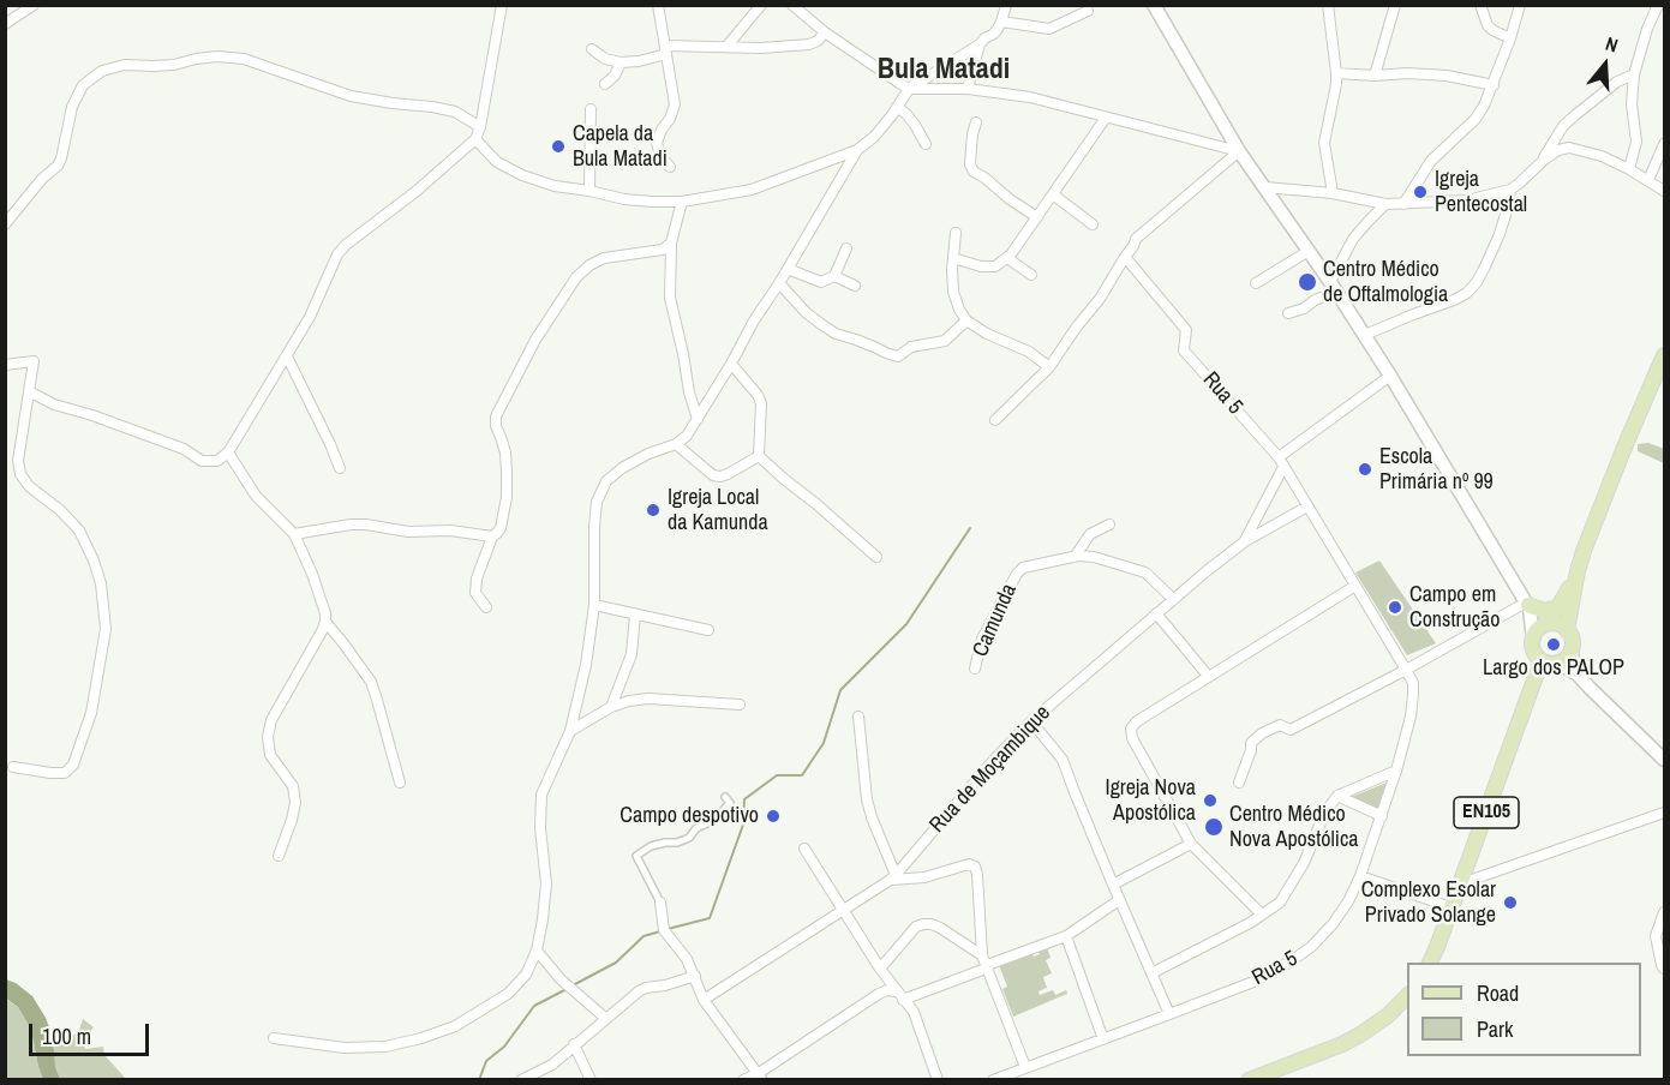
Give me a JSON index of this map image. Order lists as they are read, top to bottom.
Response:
{
  "streets": {
    "main road": ["EN105"],
    "street": ["Rua 5", "Camunda", "Rua de Moçambique"]
  },
  "crossings": [
    ["Rua 5", "Rua de Moçambique"],
    ["Camunda", "Rua de Moçambique"]
  ],
  "districts": ["Bula Matadi"],
  "places": [
    "Capela da Bula Matadi",
    "Igreja Pentecostal",
    "Centro Médico de Oftalmologia",
    "Escola Primária nº 99",
    "Igreja Local da Kamunda",
    "Campo em Construção",
    "Largo dos PALOP",
    "Igreja Nova Apostólica",
    "Campo despotivo",
    "Centro Médico Nova Apostólica",
    "Complexo Esolar Privado Solange"
  ],
  "legend": ["Road", "Park"],
  "scale_bar": "100 m",
  "north": "top"
}
